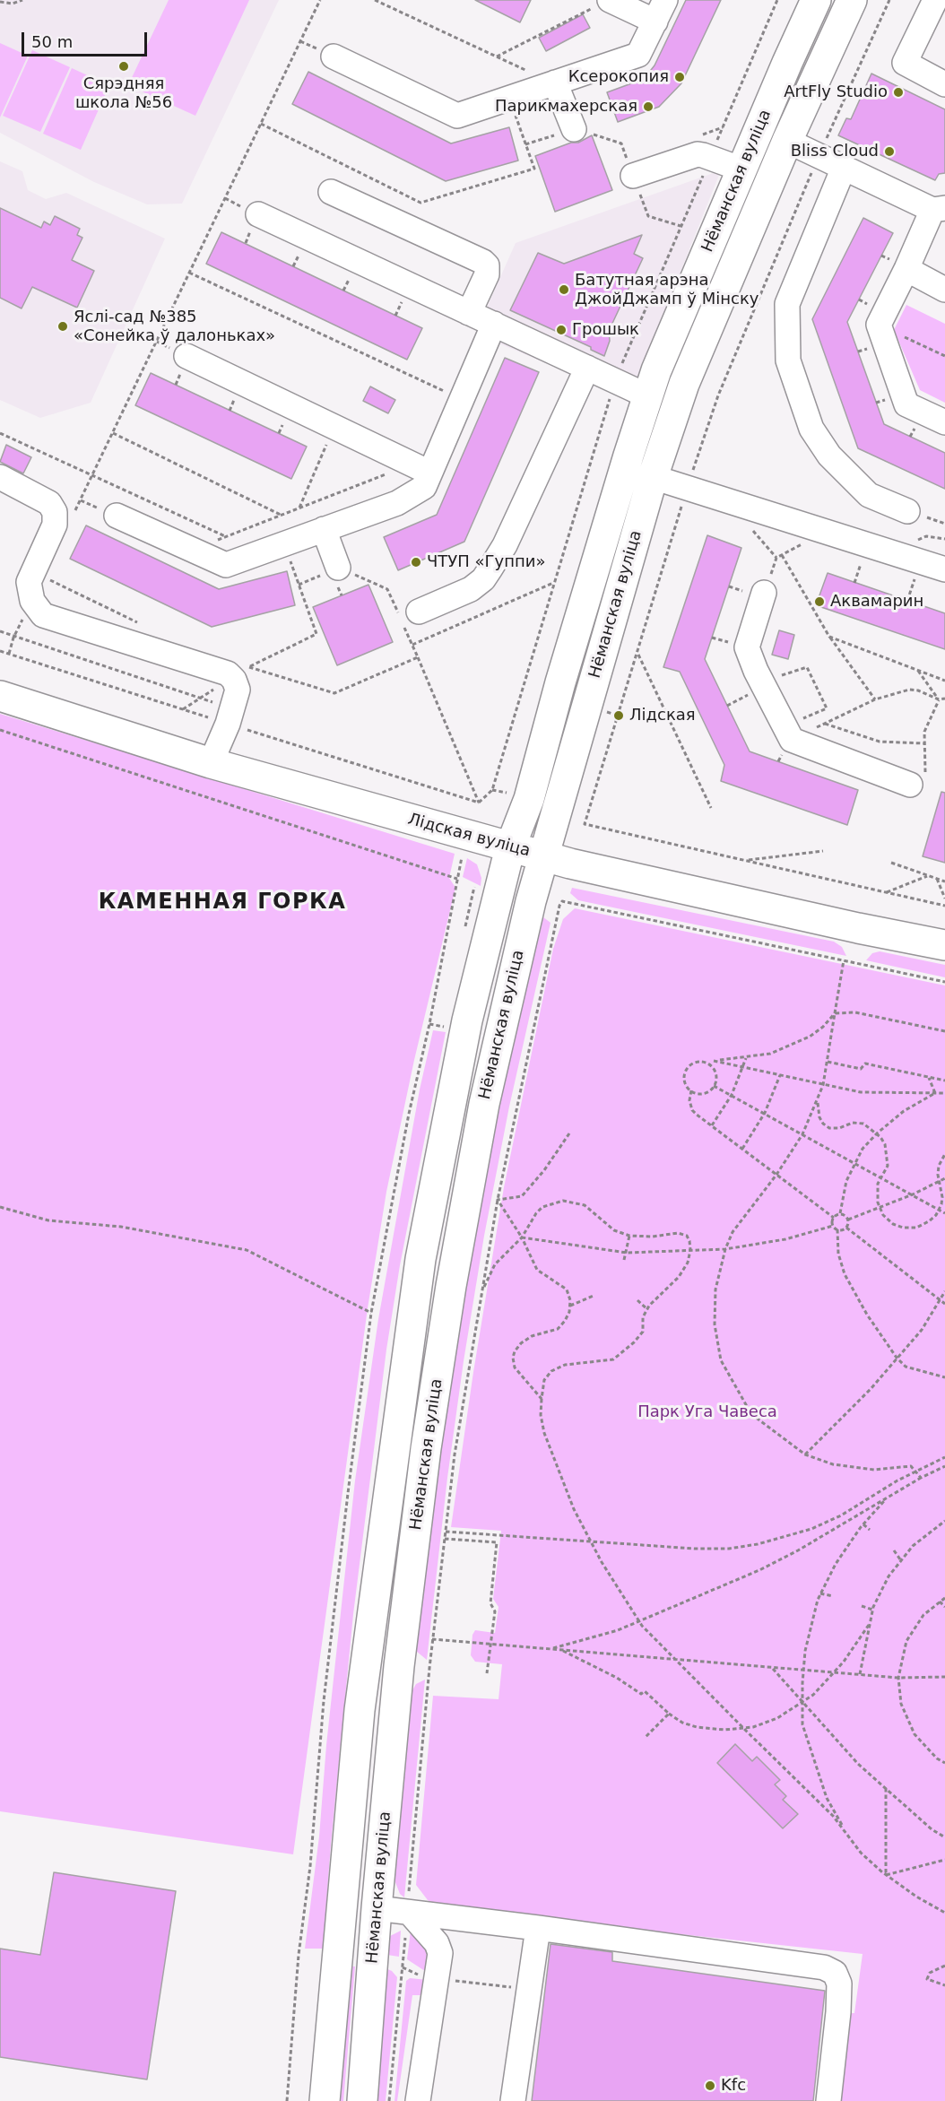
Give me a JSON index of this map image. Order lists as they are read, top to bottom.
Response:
{
  "streets": {
    "main road": ["Нёманская вуліца", "Лідская вуліца"]
  },
  "crossings": [
    ["Нёманская вуліца", "Лідская вуліца"]
  ],
  "districts": ["КАМЕННАЯ ГОРКА"],
  "parks": ["Парк Уга Чавеса"],
  "places": [
    "Сярэдняя школа №56",
    "Ксерокопия",
    "ArtFly Studio",
    "Парикмахерская",
    "Bliss Cloud",
    "Батутная арэна ДжойДжамп ў Мінску",
    "Яслі-сад №385 «Сонейка ў далоньках»",
    "Грошык",
    "ЧТУП «Гуппи»",
    "Аквамарин",
    "Лідская",
    "Kfc"
  ],
  "scale_bar": "50 m"
}
